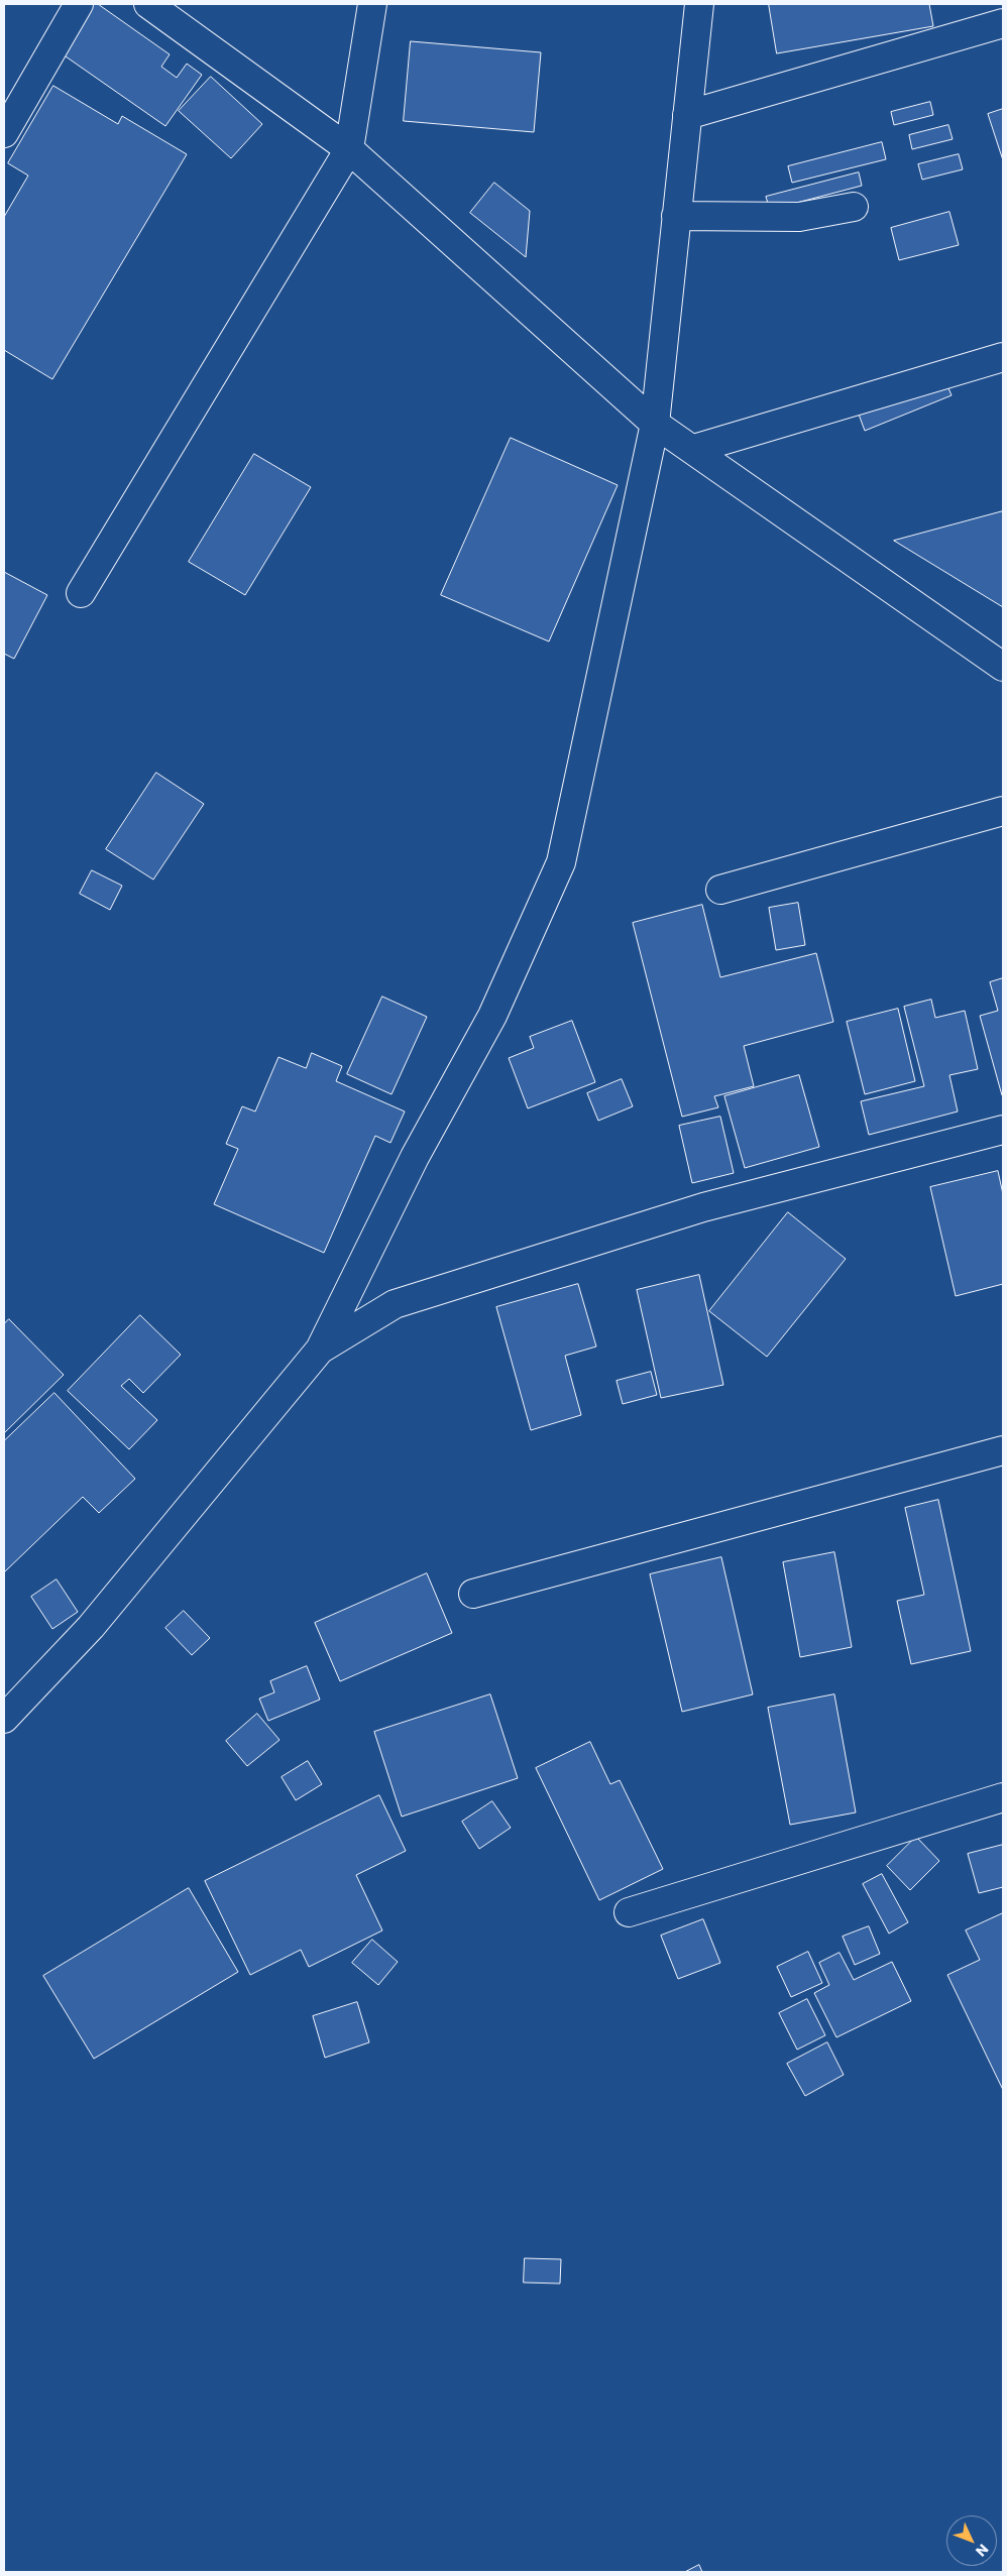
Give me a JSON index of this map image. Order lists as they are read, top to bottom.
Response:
{
  "north": "bottom right"
}
